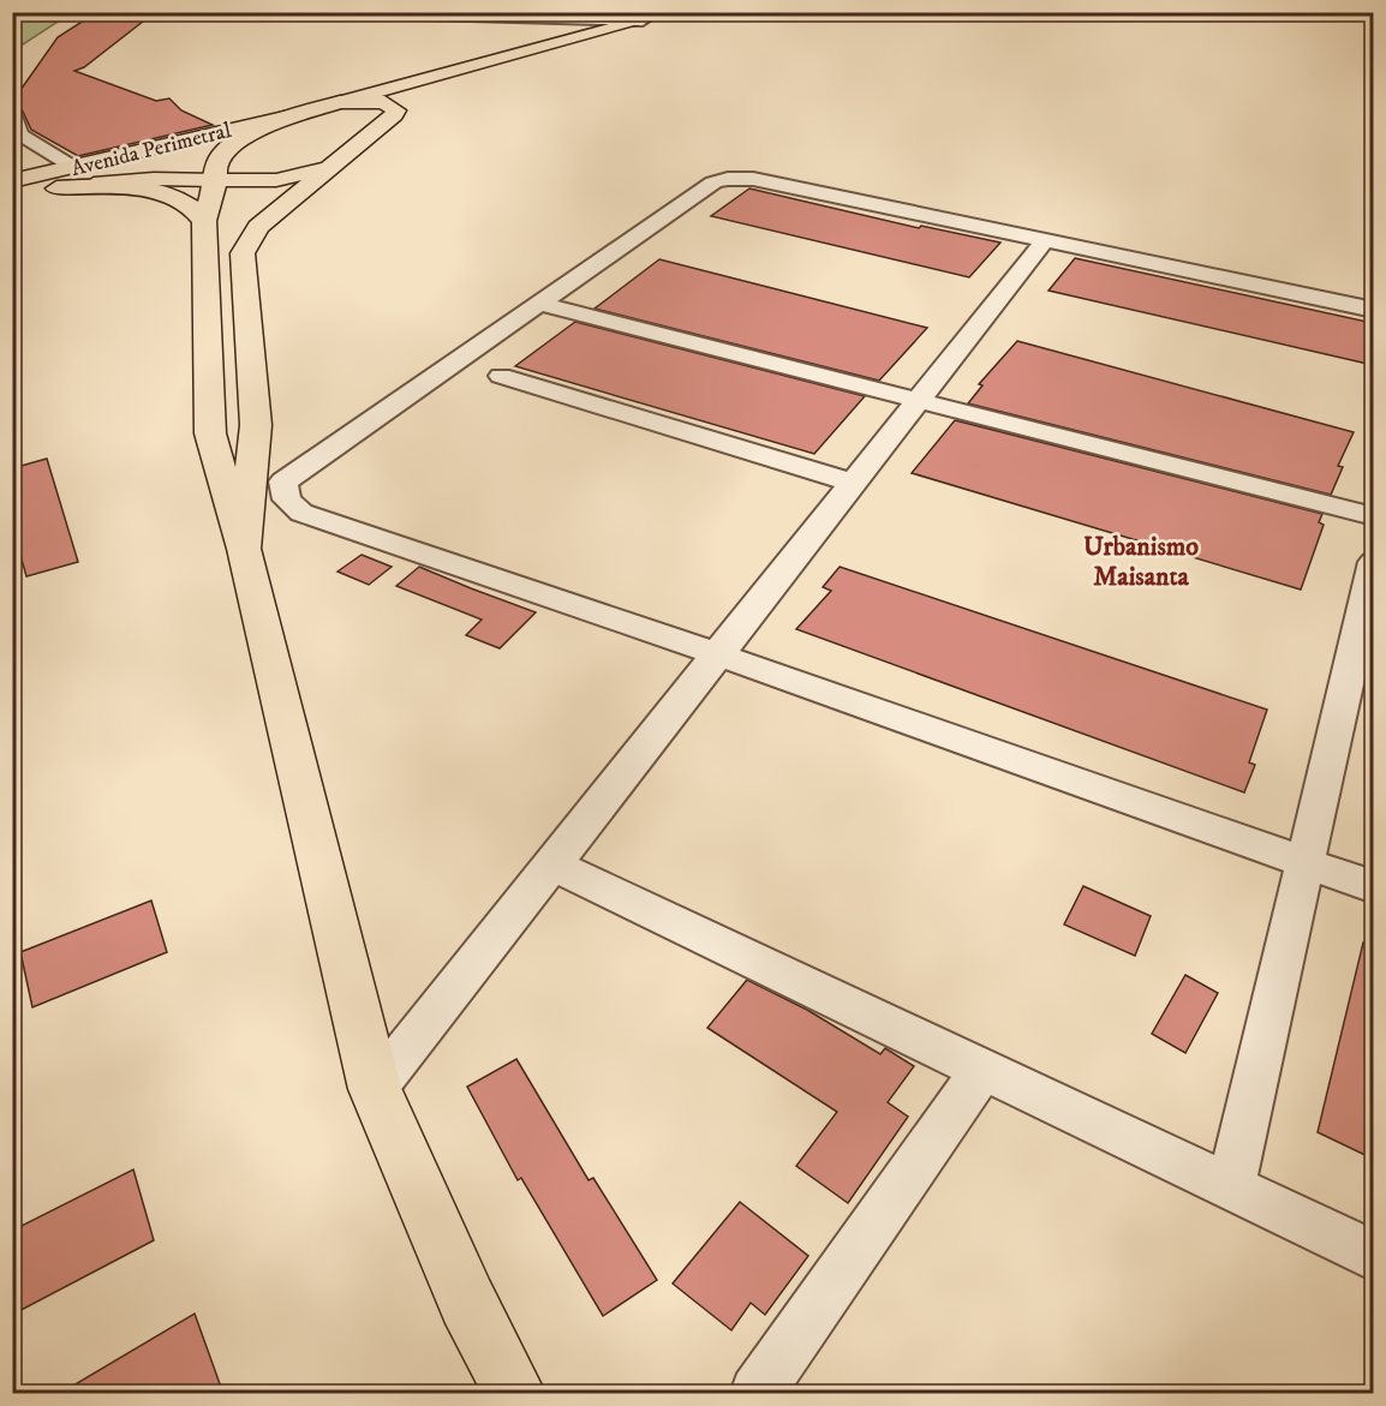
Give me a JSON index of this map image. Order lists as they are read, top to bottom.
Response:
{
  "streets": {
    "main road": ["Avenida Perimetral"]
  },
  "districts": ["Urbanismo Maisanta"]
}
